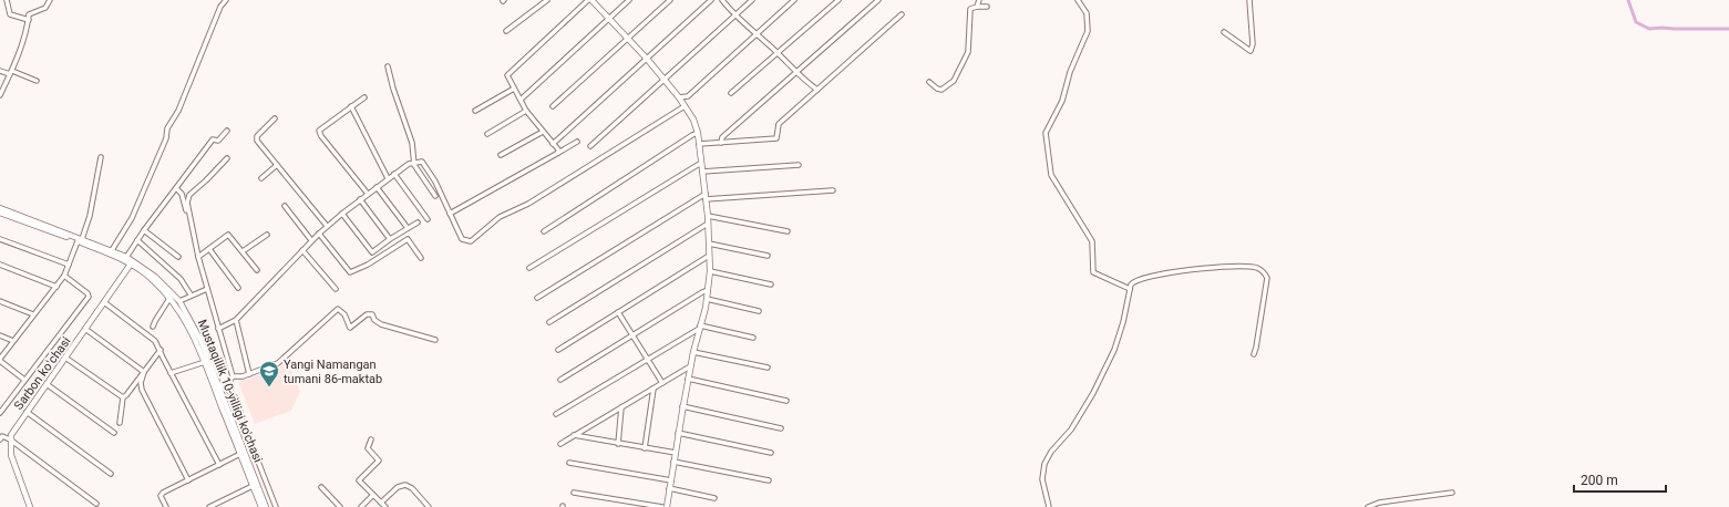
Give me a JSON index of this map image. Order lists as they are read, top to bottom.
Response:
{
  "streets": {
    "street": ["Sarbon koʻchasi", "Mustaqillik 10-yilligi ko'chasi"]
  },
  "crossings": [
    ["Sarbon koʻchasi", "Mustaqillik 10-yilligi ko'chasi"]
  ],
  "places": {
    "school or university": ["Yangi Namangan tumani 86-maktab"]
  },
  "scale_bar": "200 m"
}
